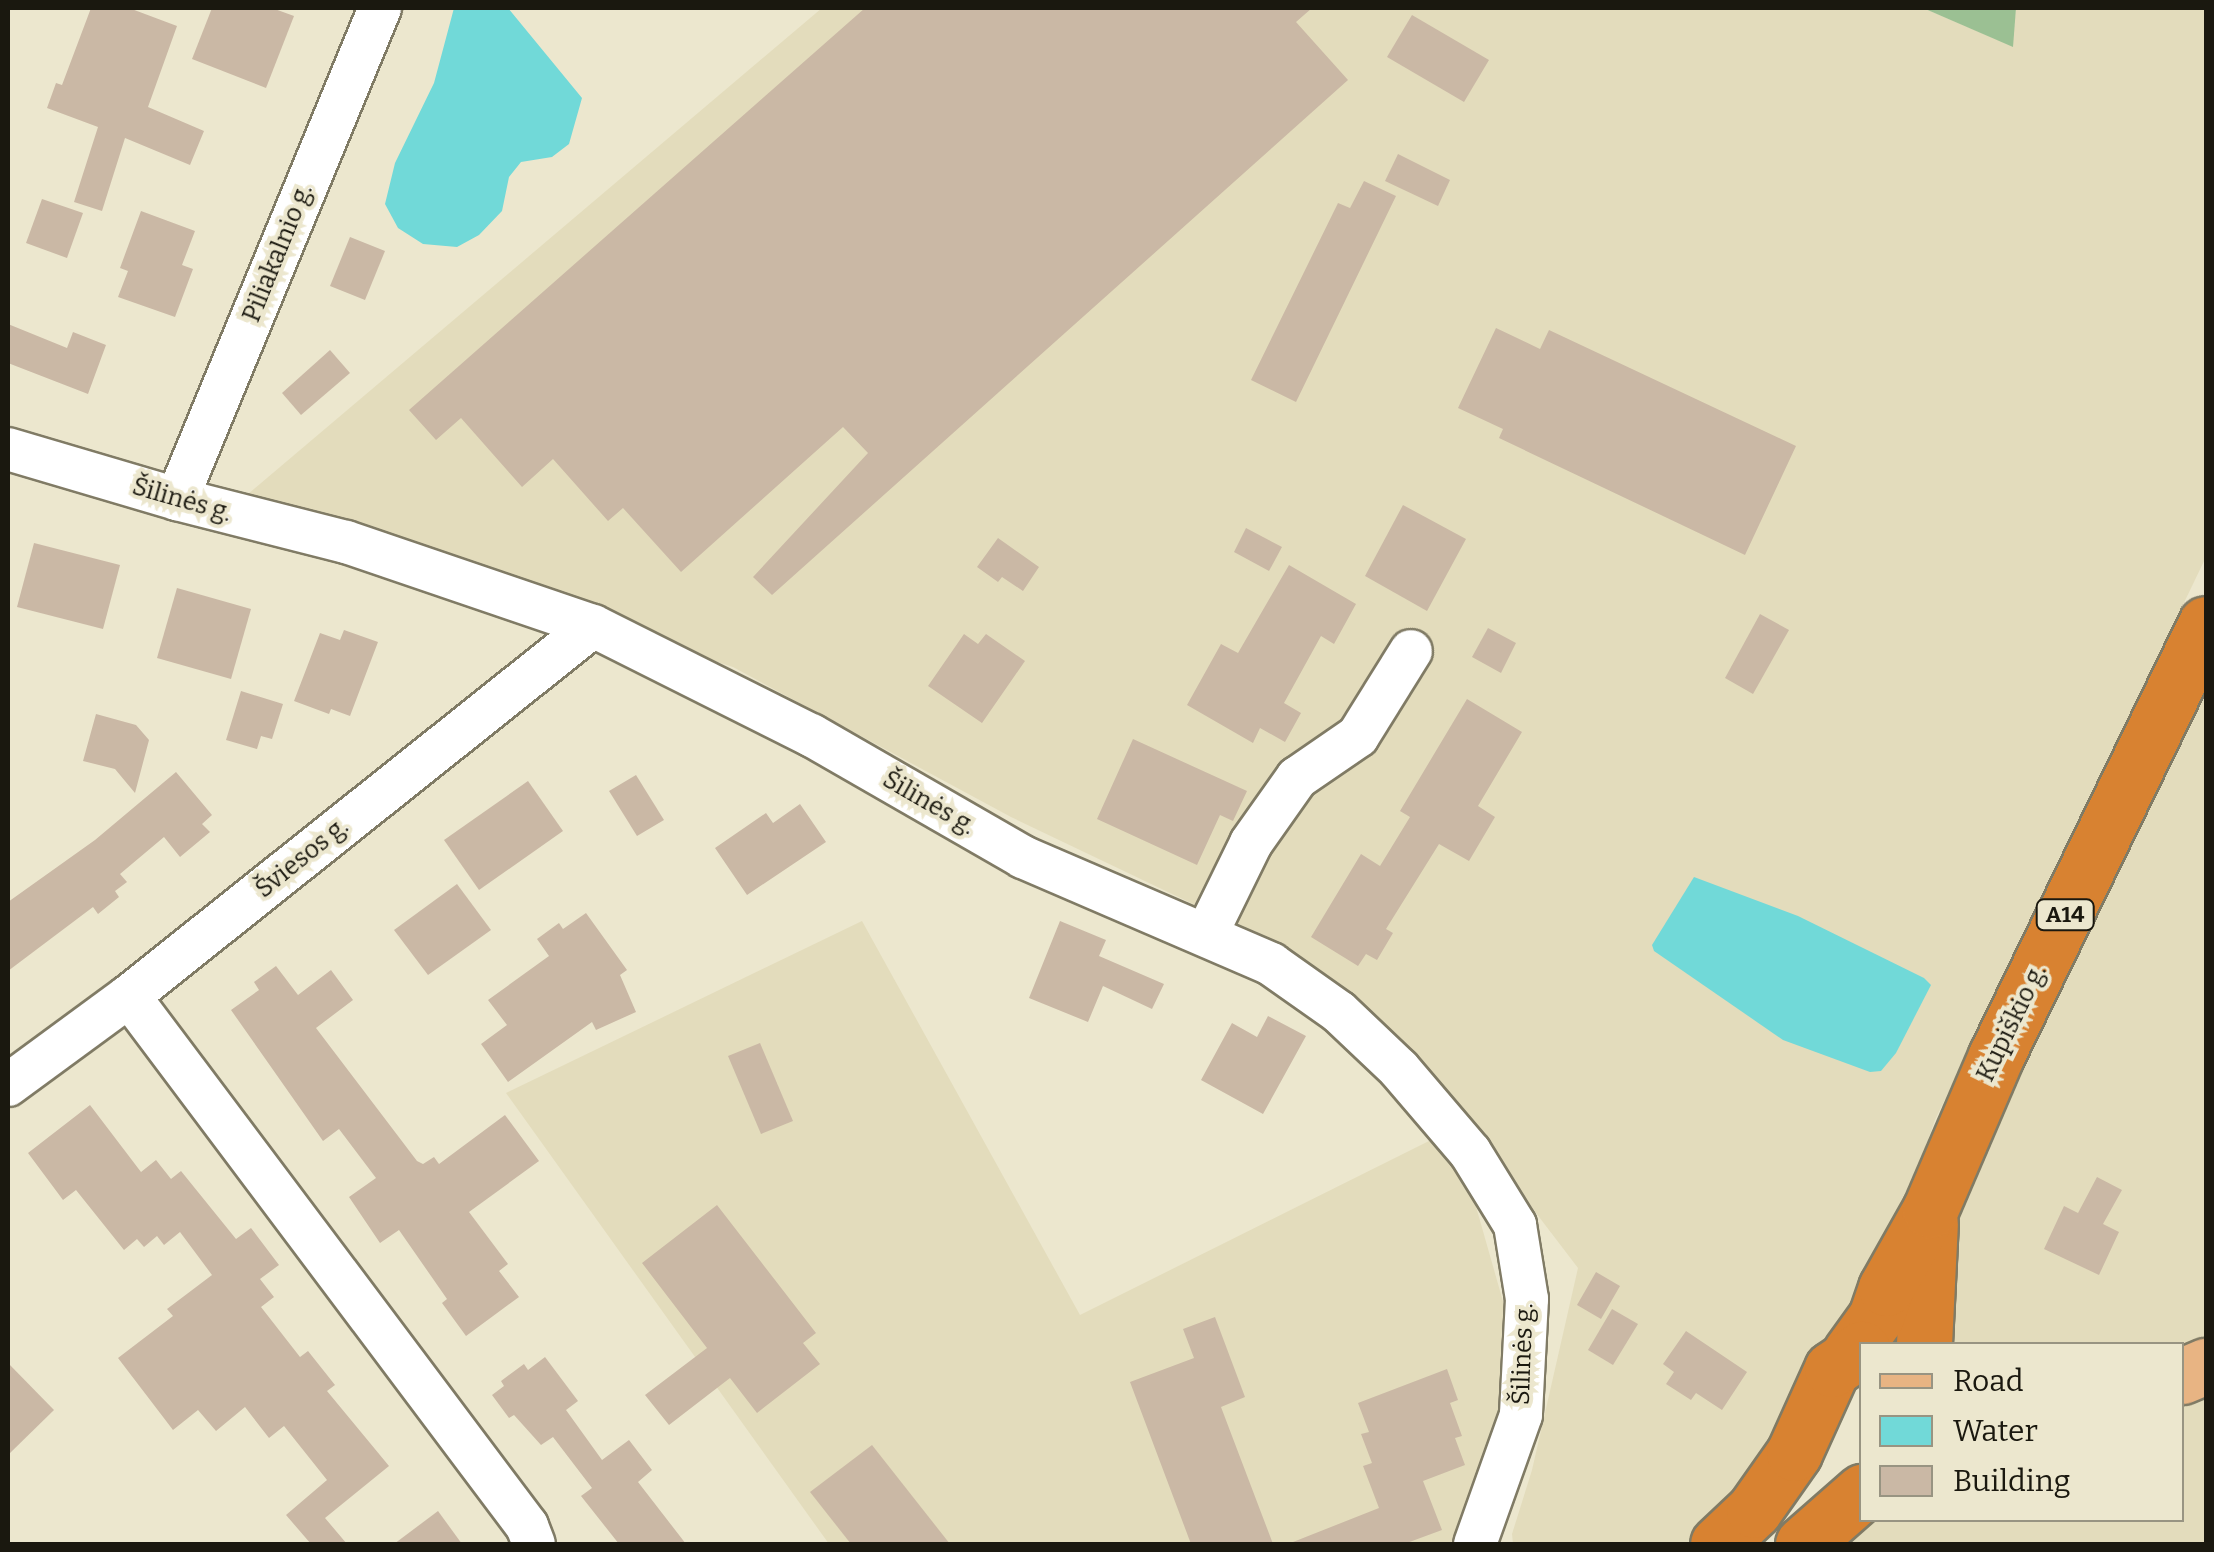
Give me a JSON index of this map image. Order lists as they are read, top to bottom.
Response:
{
  "streets": {
    "highway": ["A14", "Kupiškio g."],
    "street": ["Piliakalnio g.", "Šilinės g.", "Šviesos g."]
  },
  "crossings": [
    ["Piliakalnio g.", "Šilinės g."],
    ["Šilinės g.", "Šviesos g."]
  ],
  "legend": ["Road", "Water", "Building"]
}
